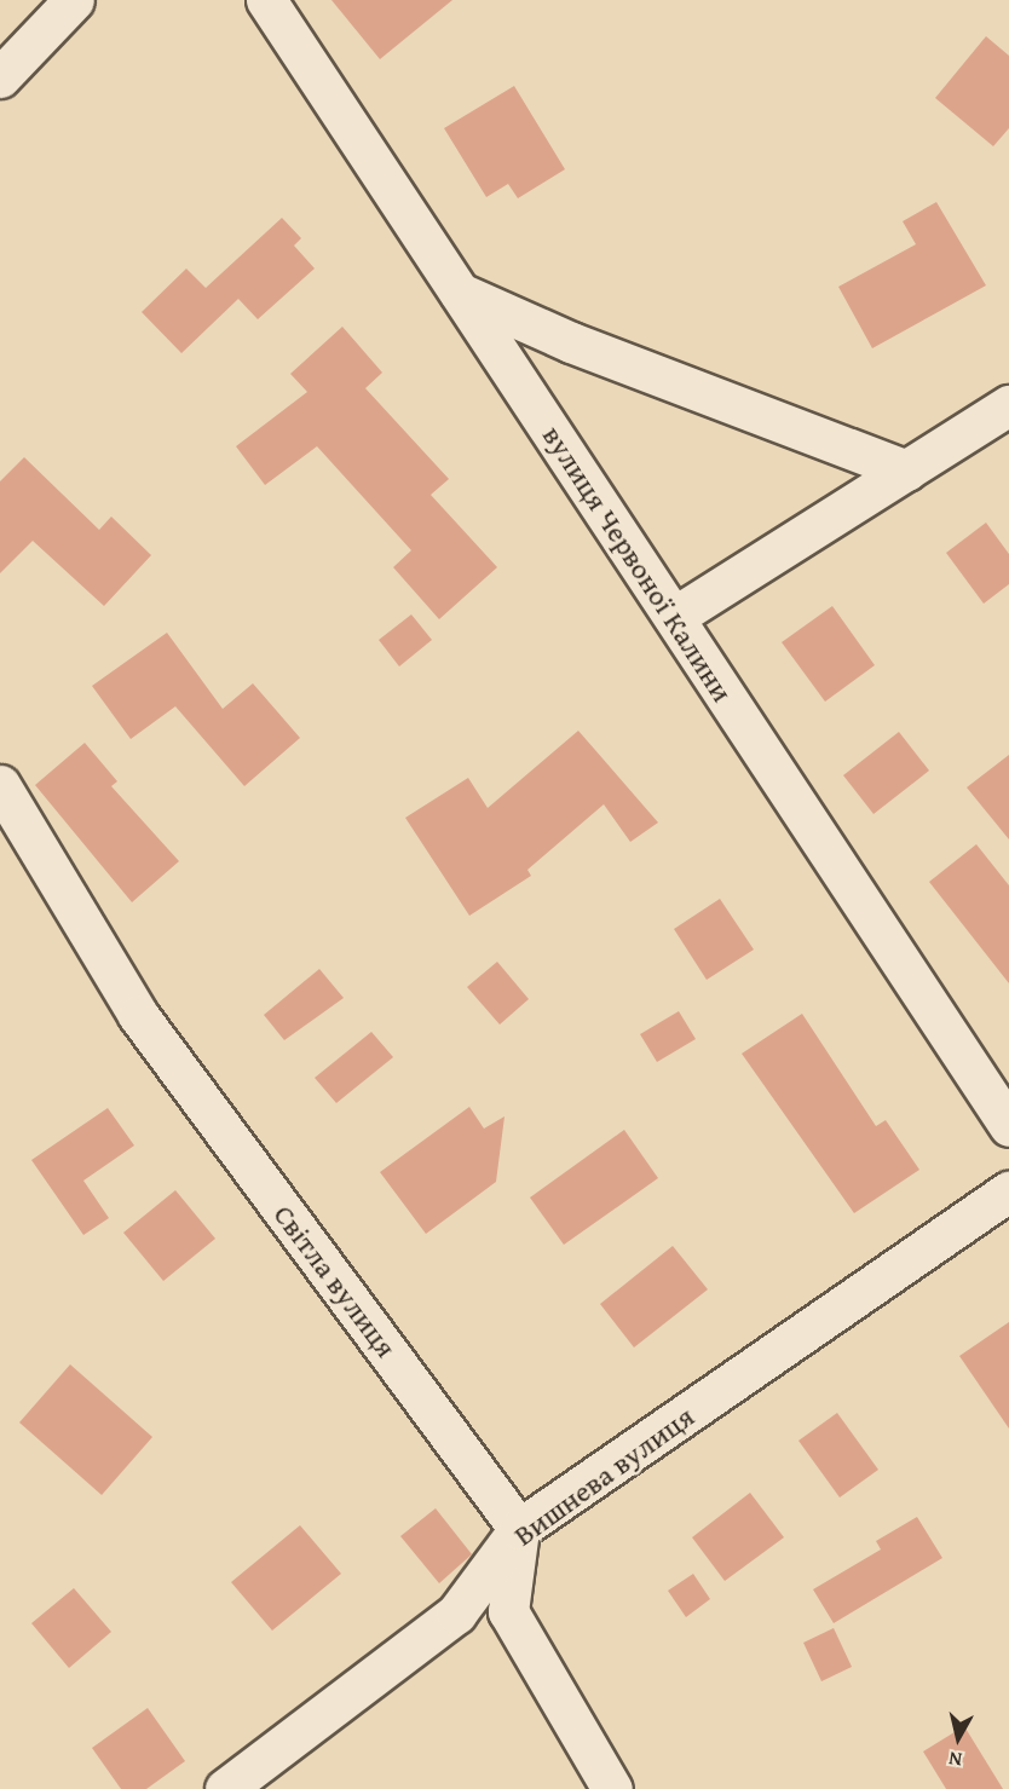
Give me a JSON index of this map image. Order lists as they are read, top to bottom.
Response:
{
  "streets": {
    "street": ["вулиця Червоної Калини", "Світла вулиця", "Вишнева вулиця"]
  },
  "crossings": [
    ["Світла вулиця", "Вишнева вулиця"]
  ],
  "north": "bottom"
}
